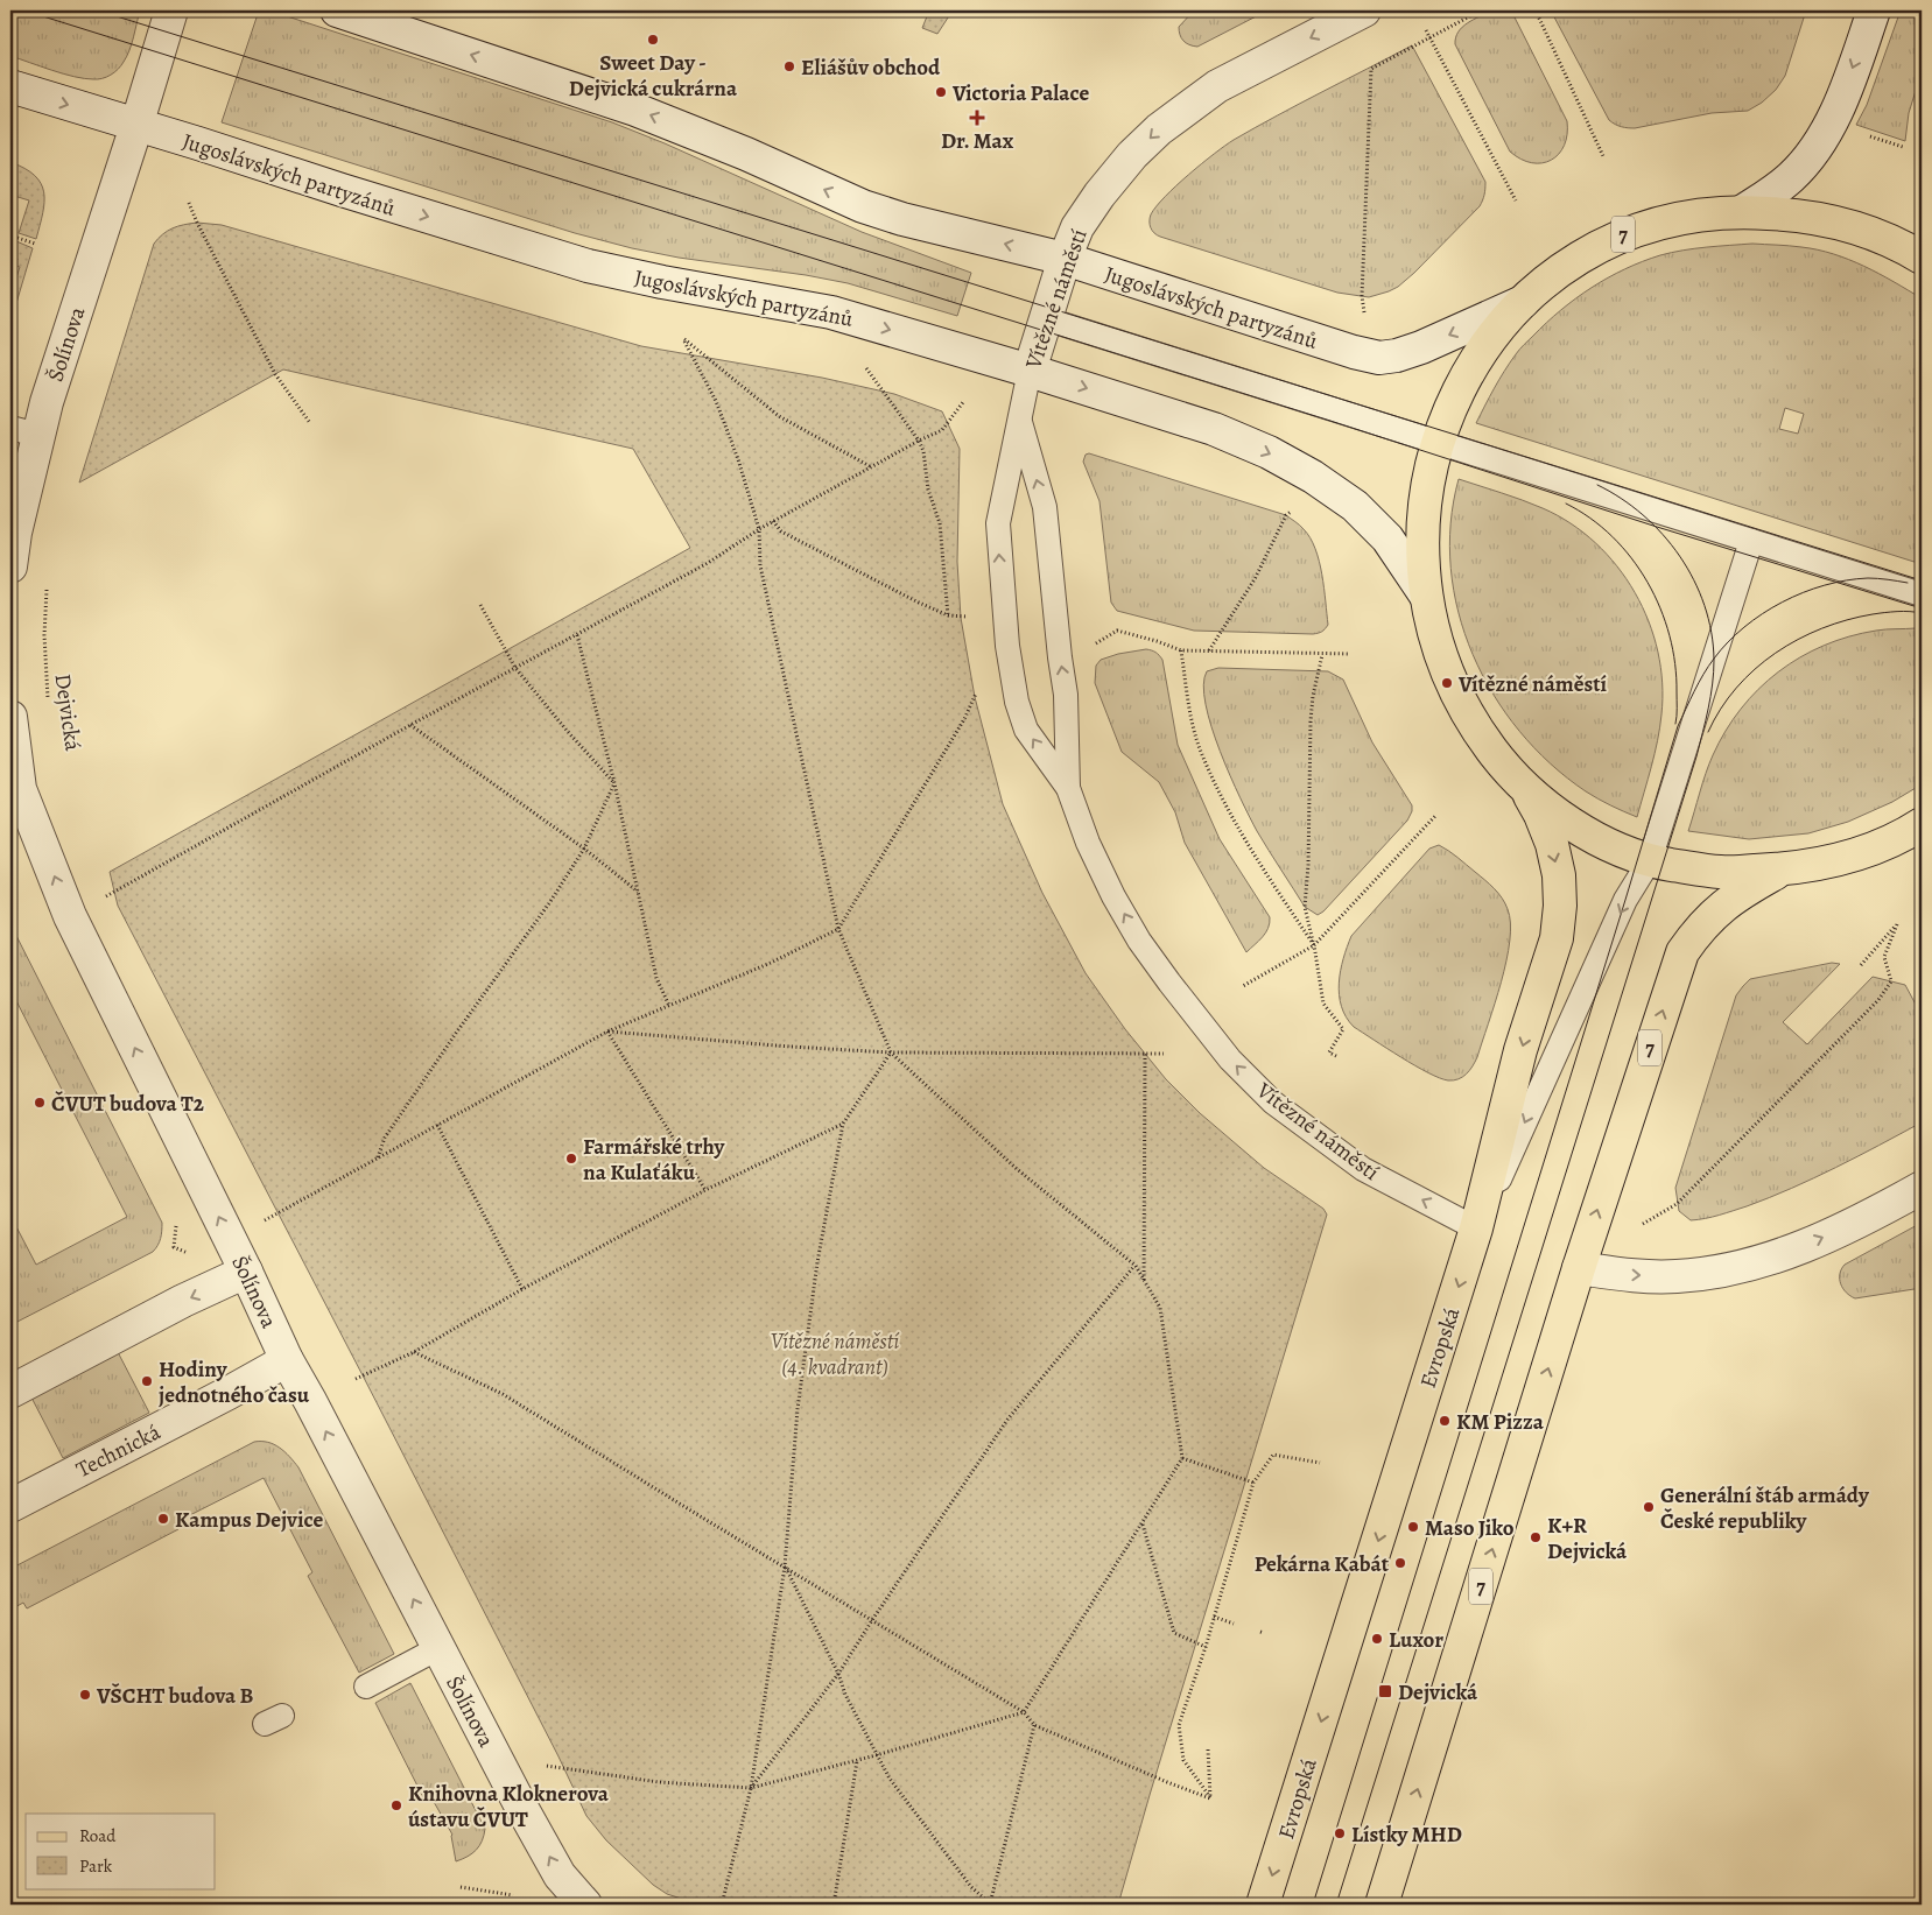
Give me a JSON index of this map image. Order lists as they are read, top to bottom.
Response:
{
  "streets": {
    "main road": ["7", "Evropská"],
    "street": [
      "Jugoslávských partyzánů",
      "Vítězné náměstí",
      "Šolínova",
      "Technická"
    ],
    "path": ["Dejvická"]
  },
  "crossings": [
    ["Jugoslávských partyzánů", "7"],
    ["Jugoslávských partyzánů", "Vítězné náměstí"],
    ["Jugoslávských partyzánů", "Šolínova"],
    ["7", "Evropská"],
    ["Vítězné náměstí", "Evropská"],
    ["Šolínova", "Technická"]
  ],
  "one_way": ["Šolínova"],
  "parks": ["Vítězné náměstí (4. kvadrant)"],
  "places": {
    "other": [
      "Sweet Day - Dejvická cukrárna",
      "Eliášův obchod",
      "Victoria Palace",
      "Vítězné náměstí",
      "ČVUT budova T2",
      "Farmářské trhy na Kulaťáku",
      "Hodiny jednotného času",
      "KM Pizza",
      "Generální štáb armády České republiky",
      "Kampus Dejvice",
      "Maso Jiko",
      "K+R Dejvická",
      "Pekárna Kabát",
      "Luxor",
      "VŠCHT budova B",
      "Knihovna Kloknerova ústavu ČVUT",
      "Lístky MHD"
    ],
    "health": ["Dr. Max"],
    "transit": ["Dejvická"]
  },
  "legend": ["Road", "Park"]
}
